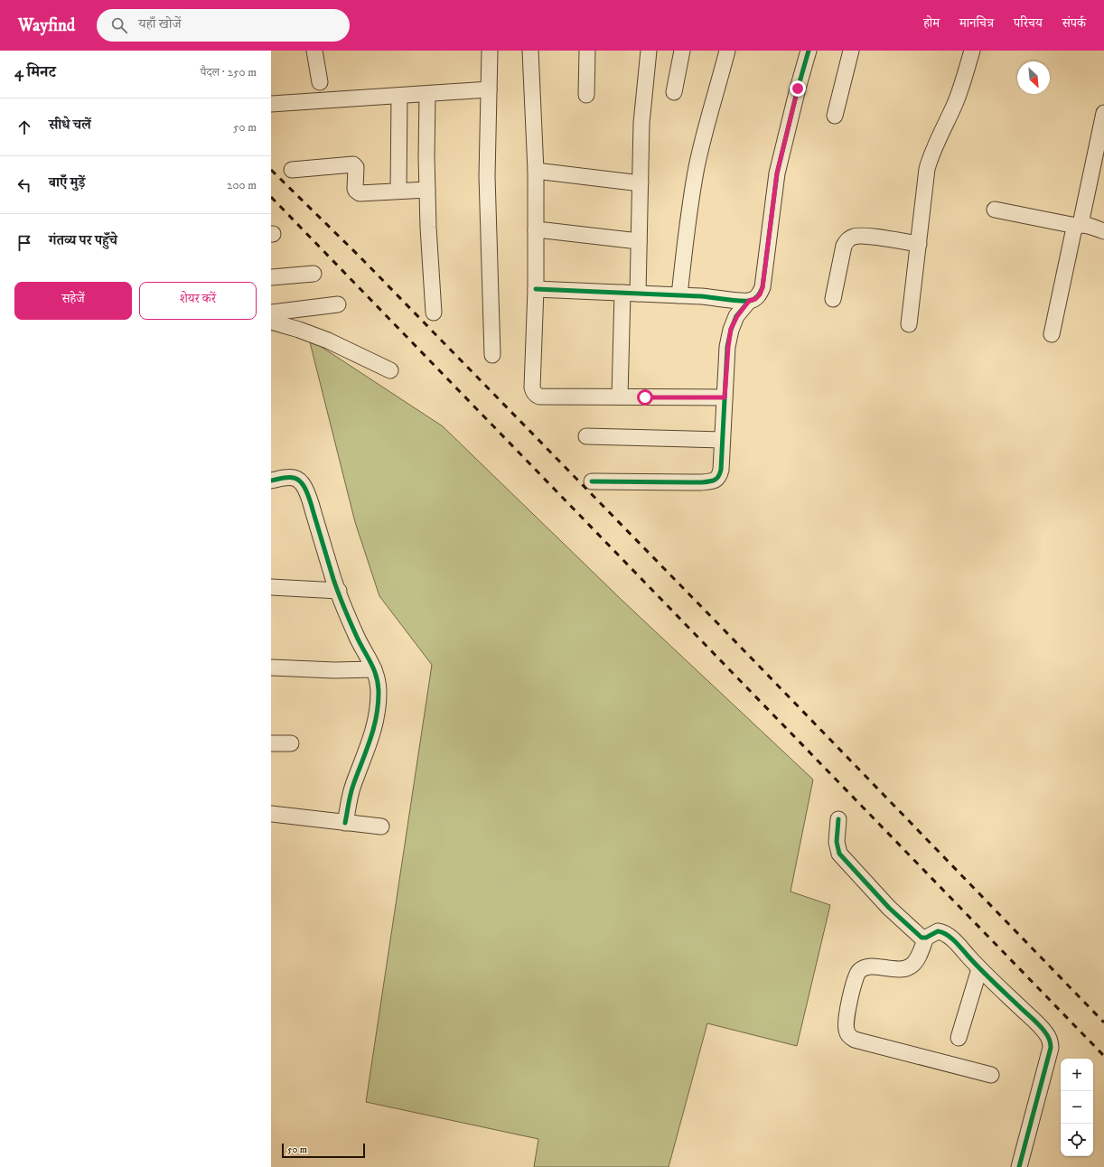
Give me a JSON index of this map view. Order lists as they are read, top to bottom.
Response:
{
  "scale_bar": "50 m",
  "north": "bottom right",
  "page": {
    "header": "Wayfind",
    "search": "यहाँ खोजें",
    "nav": [
      "होम",
      "मानचित्र",
      "परिचय",
      "संपर्क"
    ],
    "heading": ["4 मिनट", "पैदल · 250 m"],
    "list": [
      ["सीधे चलें", "50 m"],
      ["बाएँ मुड़ें", "200 m"],
      "गंतव्य पर पहुँचे"
    ],
    "buttons": ["सहेजें", "शेयर करें"],
    "map_buttons": ["+", "−"],
    "scale": "50 m"
  }
}
